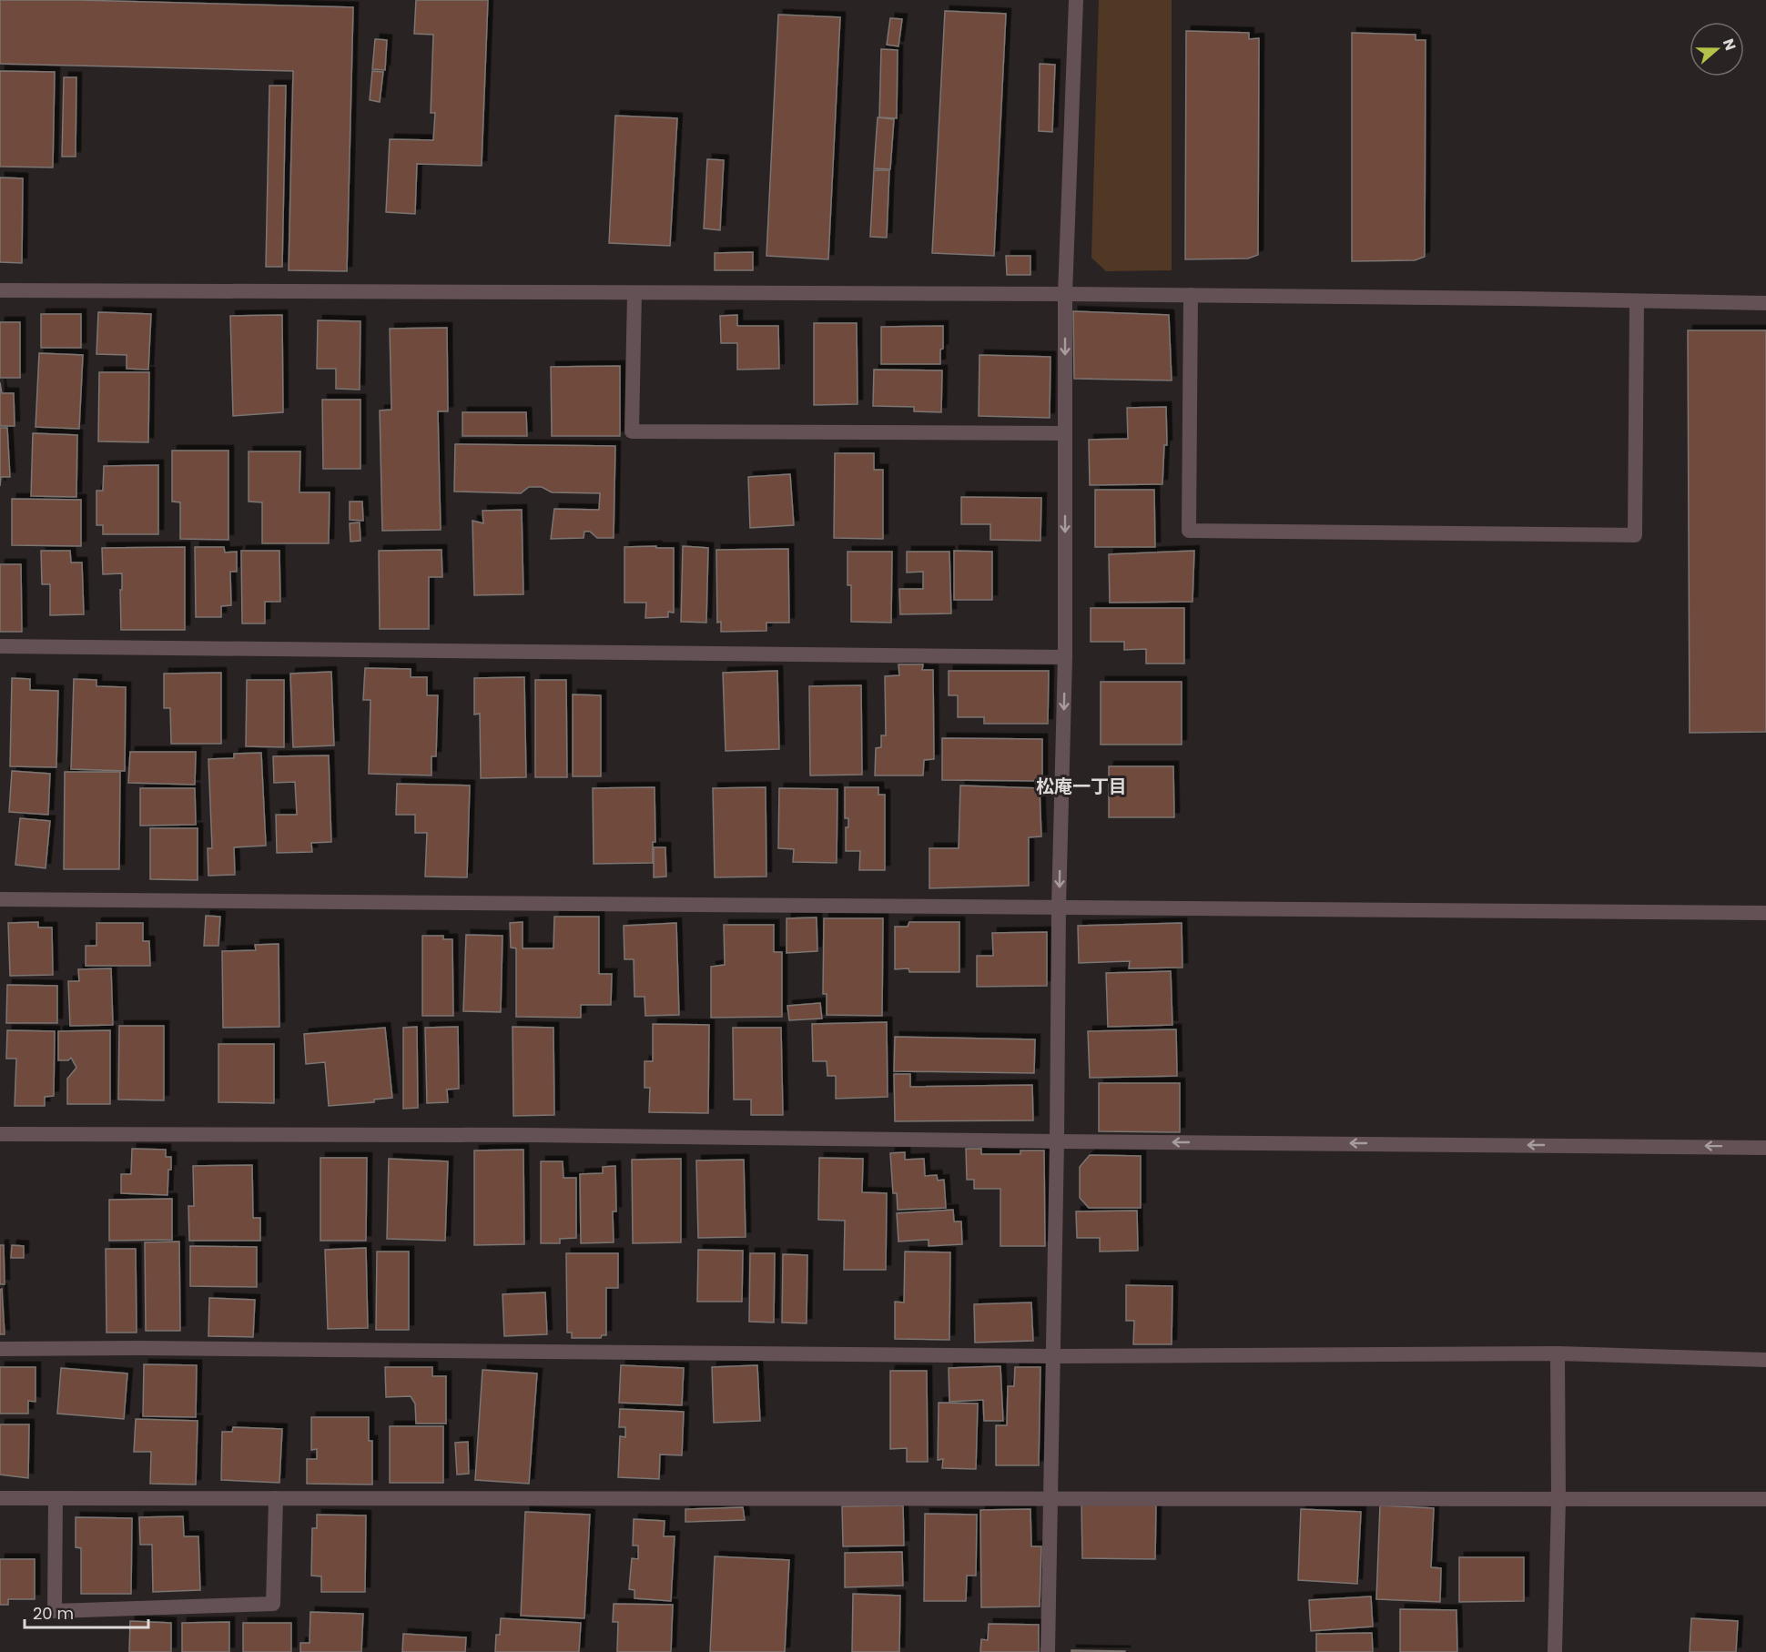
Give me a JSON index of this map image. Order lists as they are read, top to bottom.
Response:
{
  "districts": ["松庵一丁目"],
  "scale_bar": "20 m",
  "north": "right"
}
